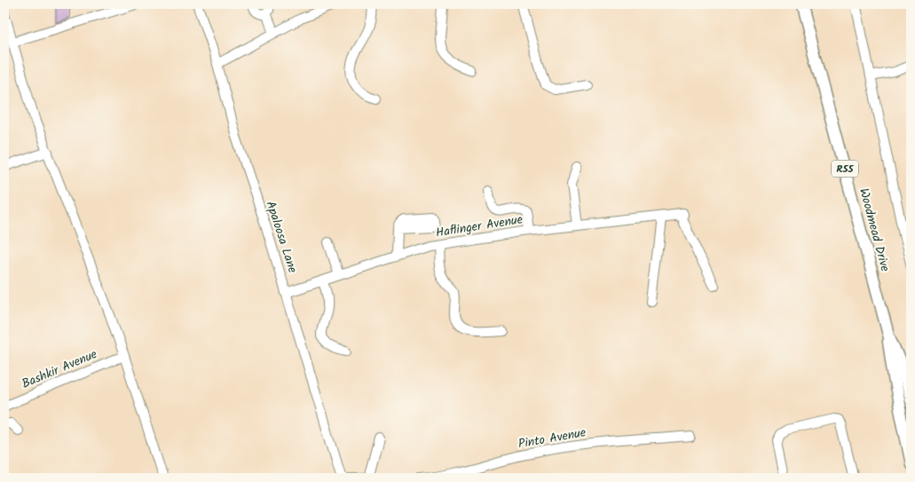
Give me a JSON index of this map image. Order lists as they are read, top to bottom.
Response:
{
  "streets": {
    "main road": ["R55", "Woodmead Drive"],
    "street": [
      "Haflinger Avenue",
      "Apaloosa Lane",
      "Bashkir Avenue",
      "Pinto Avenue"
    ]
  },
  "crossings": [
    ["Haflinger Avenue", "Apaloosa Lane"]
  ]
}
